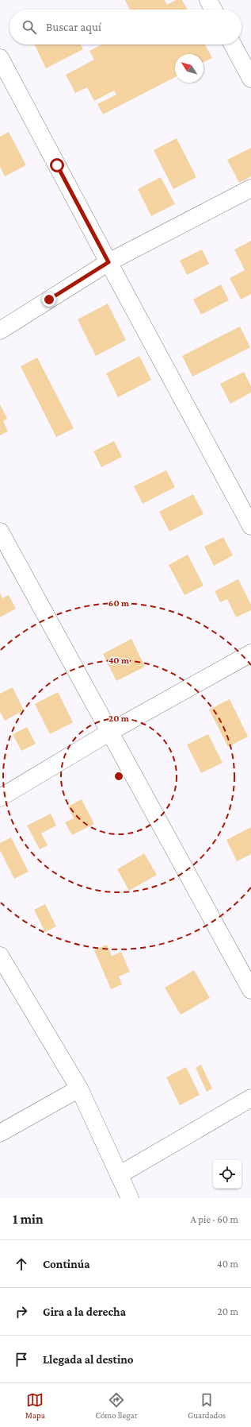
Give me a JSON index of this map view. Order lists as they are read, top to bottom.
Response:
{
  "north": "top left",
  "page": {
    "search": "Buscar aquí",
    "heading": ["1 min", "A pie · 60 m"],
    "list": [
      ["Continúa", "40 m"],
      ["Gira a la derecha", "20 m"],
      "Llegada al destino"
    ],
    "nav": ["Mapa", "Cómo llegar", "Guardados"]
  },
  "rings": ["60 m", "40 m", "20 m"]
}
